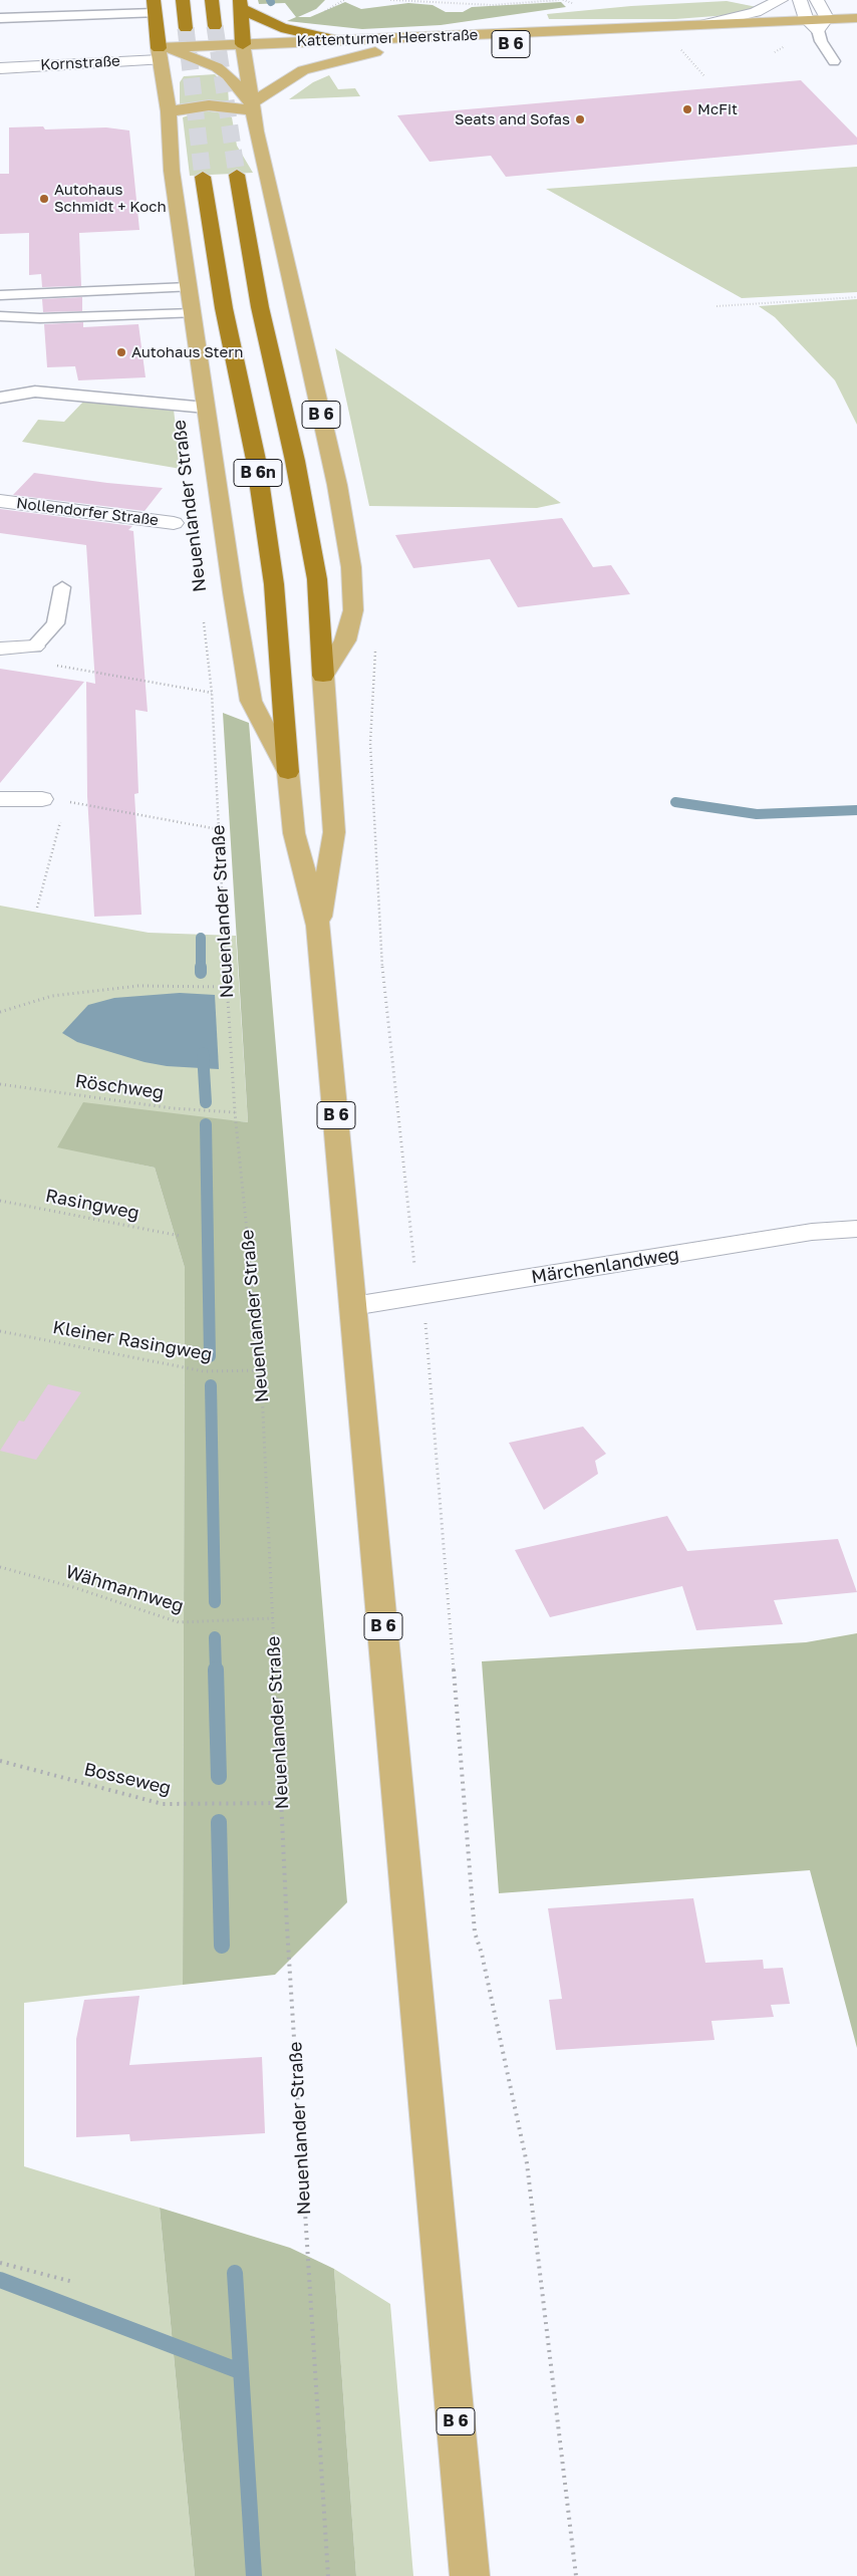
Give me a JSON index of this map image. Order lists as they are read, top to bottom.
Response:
{
  "streets": {
    "highway": ["B 6n", "Neuenlander Straße"],
    "main road": ["Kattenturmer Heerstraße", "B 6"],
    "street": ["Kornstraße", "Nollendorfer Straße", "Märchenlandweg"],
    "path": [
      "Röschweg",
      "Rasingweg",
      "Kleiner Rasingweg",
      "Wähmannweg",
      "Bosseweg"
    ]
  },
  "crossings": [
    ["Kattenturmer Heerstraße", "B 6"],
    ["Kattenturmer Heerstraße", "Kornstraße"],
    ["Kattenturmer Heerstraße", "Neuenlander Straße"],
    ["B 6", "Neuenlander Straße"],
    ["Kornstraße", "Neuenlander Straße"],
    ["Neuenlander Straße", "Röschweg"],
    ["Neuenlander Straße", "Märchenlandweg"],
    ["Neuenlander Straße", "Kleiner Rasingweg"],
    ["Neuenlander Straße", "Wähmannweg"],
    ["Neuenlander Straße", "Bosseweg"]
  ],
  "places": [
    "McFit",
    "Seats and Sofas",
    "Autohaus Schmidt + Koch",
    "Autohaus Stern"
  ]
}
